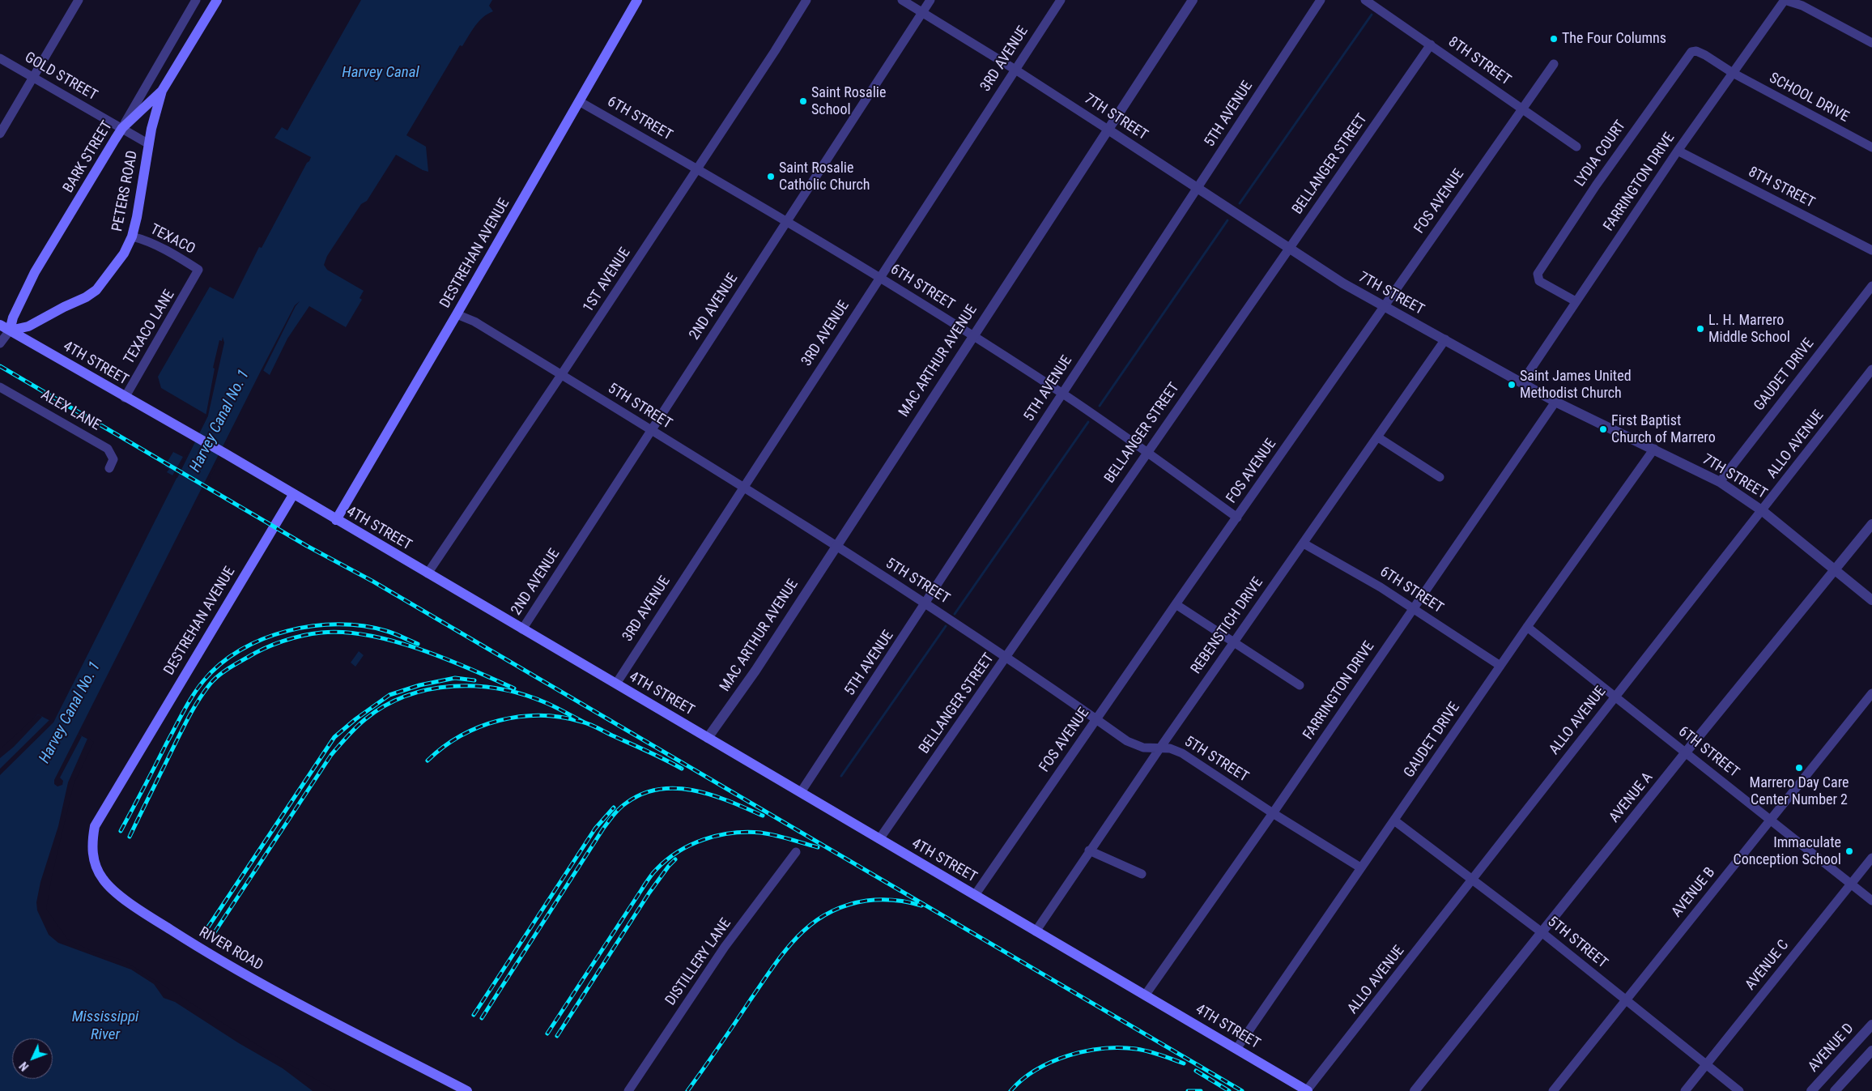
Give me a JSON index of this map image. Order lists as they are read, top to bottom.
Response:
{
  "streets": {
    "main road": [
      "BARK STREET",
      "PETERS ROAD",
      "DESTREHAN AVENUE",
      "4TH STREET",
      "RIVER ROAD"
    ],
    "street": [
      "3RD AVENUE",
      "8TH STREET",
      "GOLD STREET",
      "SCHOOL DRIVE",
      "5TH AVENUE",
      "7TH STREET",
      "6TH STREET",
      "LYDIA COURT",
      "BELLANGER STREET",
      "FARRINGTON DRIVE",
      "FOS AVENUE",
      "TEXACO",
      "1ST AVENUE",
      "2ND AVENUE",
      "TEXACO LANE",
      "MAC ARTHUR AVENUE",
      "GAUDET DRIVE",
      "5TH STREET",
      "ALEX LANE",
      "ALLO AVENUE",
      "REBENSTICH DRIVE",
      "AVENUE A",
      "AVENUE B",
      "DISTILLERY LANE",
      "AVENUE C",
      "AVENUE D"
    ]
  },
  "crossings": [
    ["3RD AVENUE", "7TH STREET"],
    ["3RD AVENUE", "6TH STREET"],
    ["3RD AVENUE", "4TH STREET"],
    ["3RD AVENUE", "5TH STREET"],
    ["8TH STREET", "BELLANGER STREET"],
    ["8TH STREET", "FARRINGTON DRIVE"],
    ["8TH STREET", "FOS AVENUE"],
    ["GOLD STREET", "BARK STREET"],
    ["GOLD STREET", "PETERS ROAD"],
    ["SCHOOL DRIVE", "LYDIA COURT"],
    ["SCHOOL DRIVE", "FARRINGTON DRIVE"],
    ["5TH AVENUE", "7TH STREET"],
    ["5TH AVENUE", "6TH STREET"],
    ["5TH AVENUE", "4TH STREET"],
    ["5TH AVENUE", "5TH STREET"],
    ["7TH STREET", "BELLANGER STREET"],
    ["7TH STREET", "FARRINGTON DRIVE"],
    ["7TH STREET", "FOS AVENUE"],
    ["7TH STREET", "2ND AVENUE"],
    ["7TH STREET", "MAC ARTHUR AVENUE"],
    ["7TH STREET", "GAUDET DRIVE"],
    ["7TH STREET", "ALLO AVENUE"],
    ["7TH STREET", "REBENSTICH DRIVE"],
    ["7TH STREET", "AVENUE A"],
    ["6TH STREET", "BELLANGER STREET"],
    ["6TH STREET", "FARRINGTON DRIVE"],
    ["6TH STREET", "FOS AVENUE"],
    ["6TH STREET", "DESTREHAN AVENUE"],
    ["6TH STREET", "1ST AVENUE"],
    ["6TH STREET", "2ND AVENUE"],
    ["6TH STREET", "MAC ARTHUR AVENUE"],
    ["6TH STREET", "GAUDET DRIVE"],
    ["6TH STREET", "ALLO AVENUE"],
    ["6TH STREET", "REBENSTICH DRIVE"],
    ["6TH STREET", "AVENUE A"],
    ["6TH STREET", "AVENUE B"],
    ["6TH STREET", "AVENUE C"],
    ["LYDIA COURT", "FARRINGTON DRIVE"],
    ["BARK STREET", "PETERS ROAD"],
    ["BARK STREET", "4TH STREET"],
    ["BELLANGER STREET", "4TH STREET"],
    ["BELLANGER STREET", "5TH STREET"],
    ["FARRINGTON DRIVE", "4TH STREET"],
    ["FARRINGTON DRIVE", "5TH STREET"],
    ["PETERS ROAD", "TEXACO"],
    ["PETERS ROAD", "4TH STREET"],
    ["FOS AVENUE", "4TH STREET"],
    ["FOS AVENUE", "5TH STREET"],
    ["TEXACO", "TEXACO LANE"],
    ["DESTREHAN AVENUE", "4TH STREET"],
    ["DESTREHAN AVENUE", "5TH STREET"],
    ["DESTREHAN AVENUE", "RIVER ROAD"],
    ["1ST AVENUE", "4TH STREET"],
    ["1ST AVENUE", "5TH STREET"],
    ["2ND AVENUE", "4TH STREET"],
    ["2ND AVENUE", "5TH STREET"],
    ["TEXACO LANE", "4TH STREET"],
    ["MAC ARTHUR AVENUE", "4TH STREET"],
    ["MAC ARTHUR AVENUE", "5TH STREET"],
    ["4TH STREET", "GAUDET DRIVE"],
    ["4TH STREET", "ALLO AVENUE"],
    ["4TH STREET", "REBENSTICH DRIVE"],
    ["GAUDET DRIVE", "5TH STREET"],
    ["5TH STREET", "ALLO AVENUE"],
    ["5TH STREET", "REBENSTICH DRIVE"],
    ["5TH STREET", "AVENUE A"],
    ["5TH STREET", "AVENUE B"],
    ["5TH STREET", "AVENUE C"]
  ],
  "water": ["Harvey Canal", "Harvey Canal No. 1", "Mississippi River"],
  "places": [
    "The Four Columns",
    "Saint Rosalie School",
    "Saint Rosalie Catholic Church",
    "L. H. Marrero Middle School",
    "Saint James United Methodist Church",
    "First Baptist Church of Marrero",
    "Marrero Day Care Center Number 2",
    "Immaculate Conception School"
  ],
  "north": "bottom left"
}
